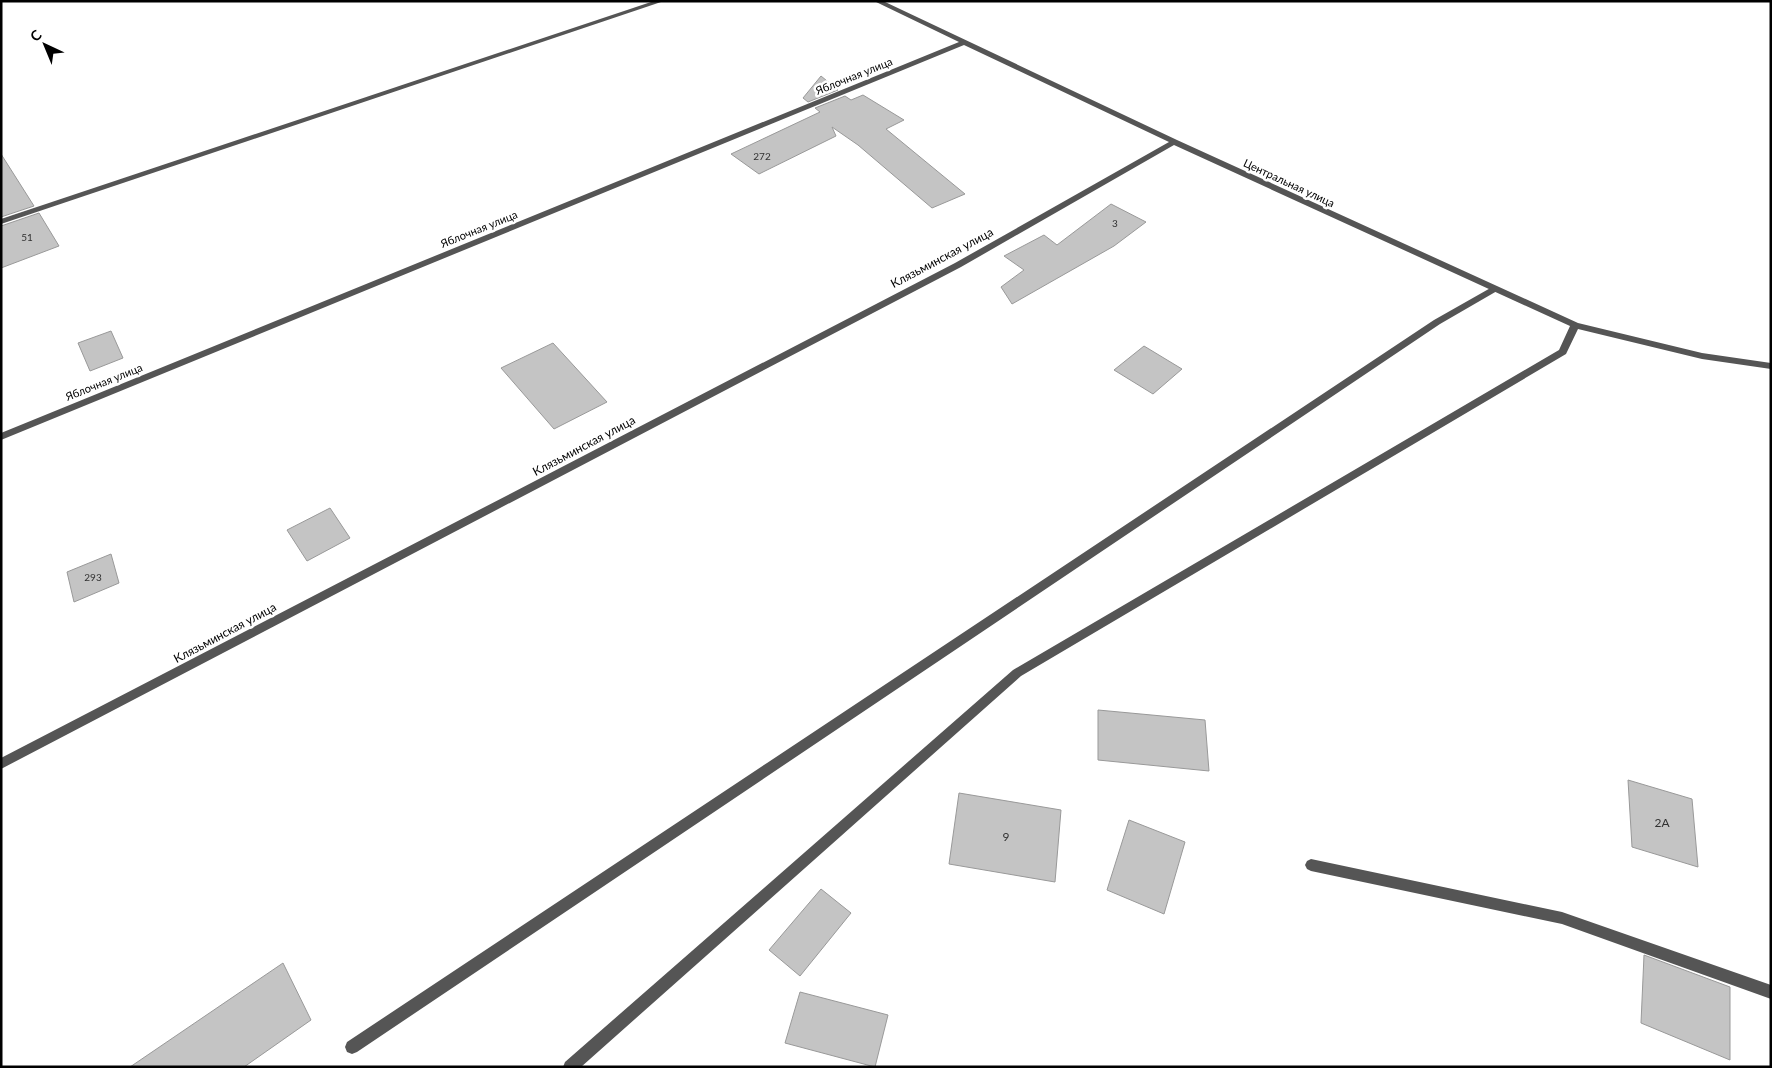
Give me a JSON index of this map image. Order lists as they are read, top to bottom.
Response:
{
  "streets": {
    "street": ["Яблочная улица", "Центральная улица", "Клязьминская улица"]
  },
  "crossings": [
    ["Яблочная улица", "Центральная улица"],
    ["Центральная улица", "Клязьминская улица"]
  ],
  "house_numbers": [
    "272",
    "3",
    "51",
    "293",
    "2А",
    "9"
  ],
  "north": "top left"
}
